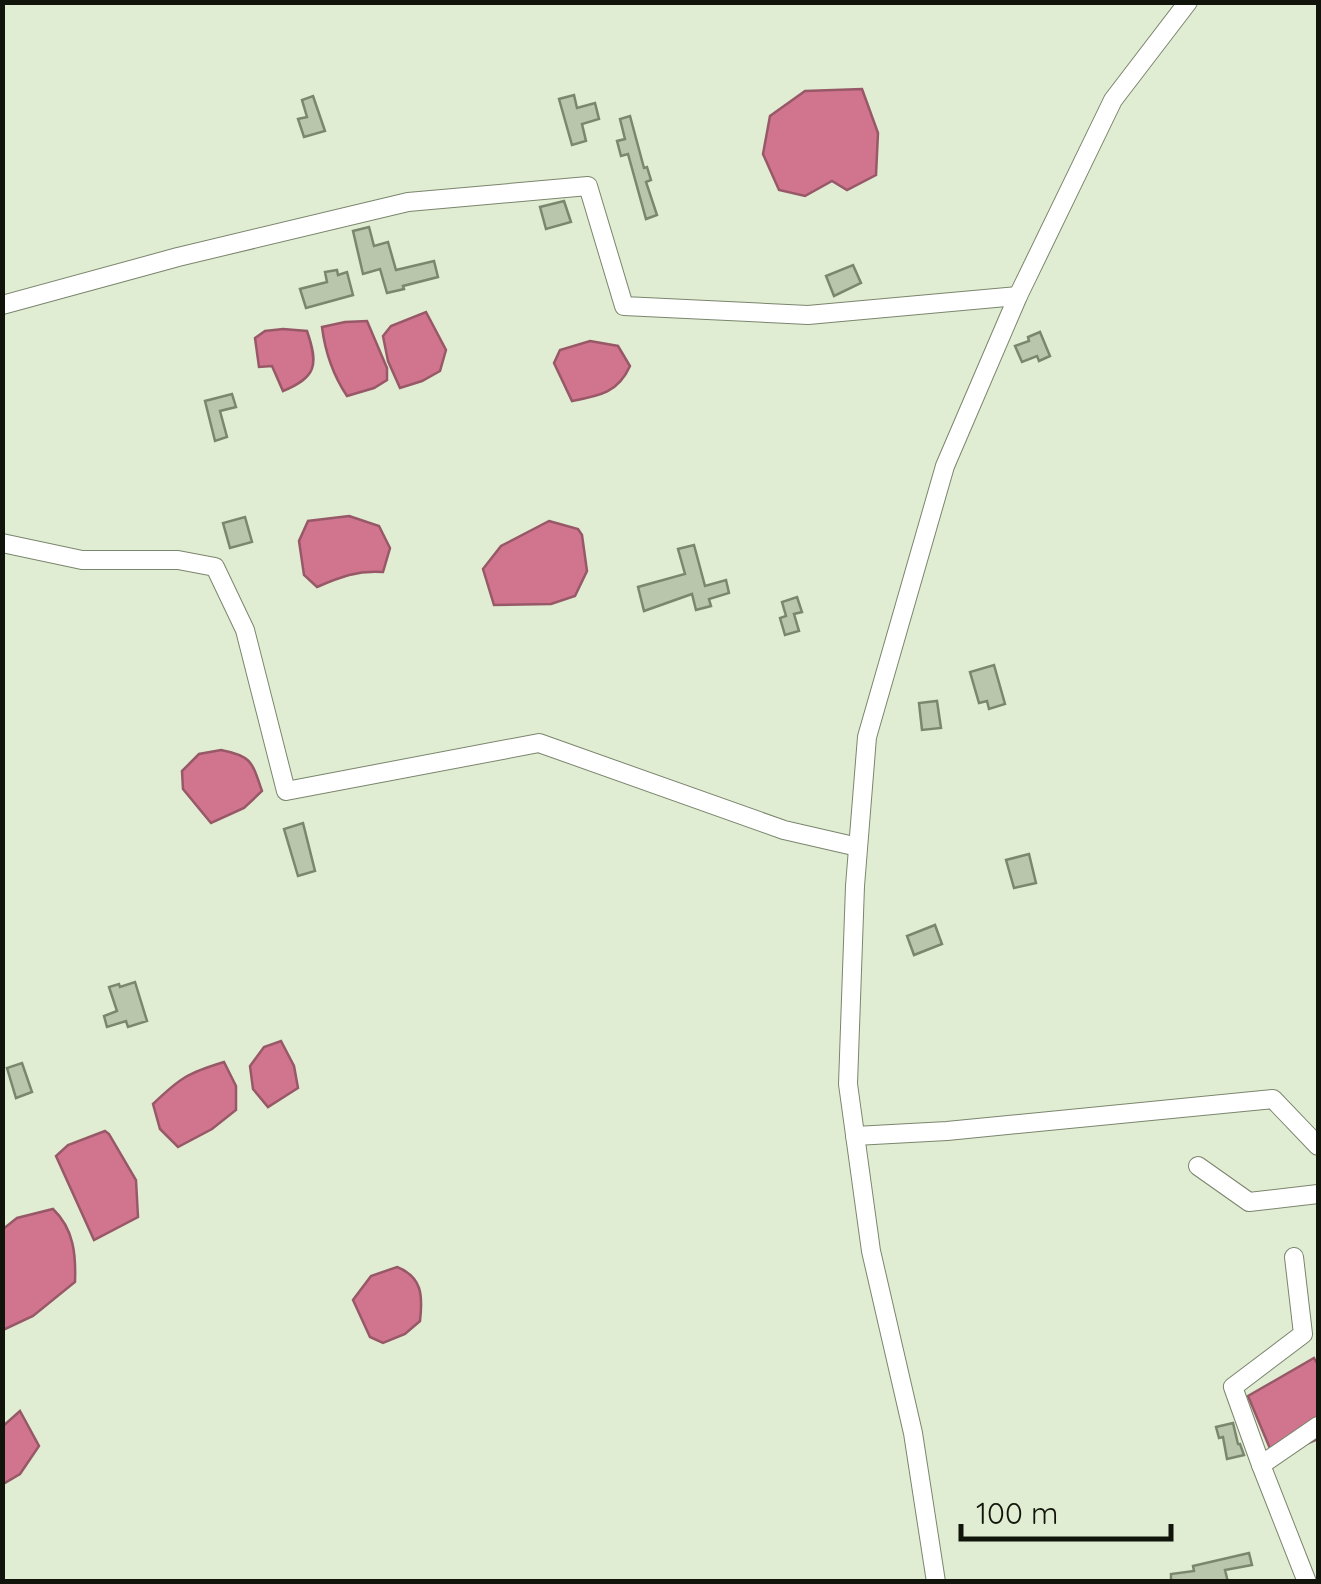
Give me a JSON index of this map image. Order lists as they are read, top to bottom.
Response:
{
  "scale_bar": "100 m"
}
